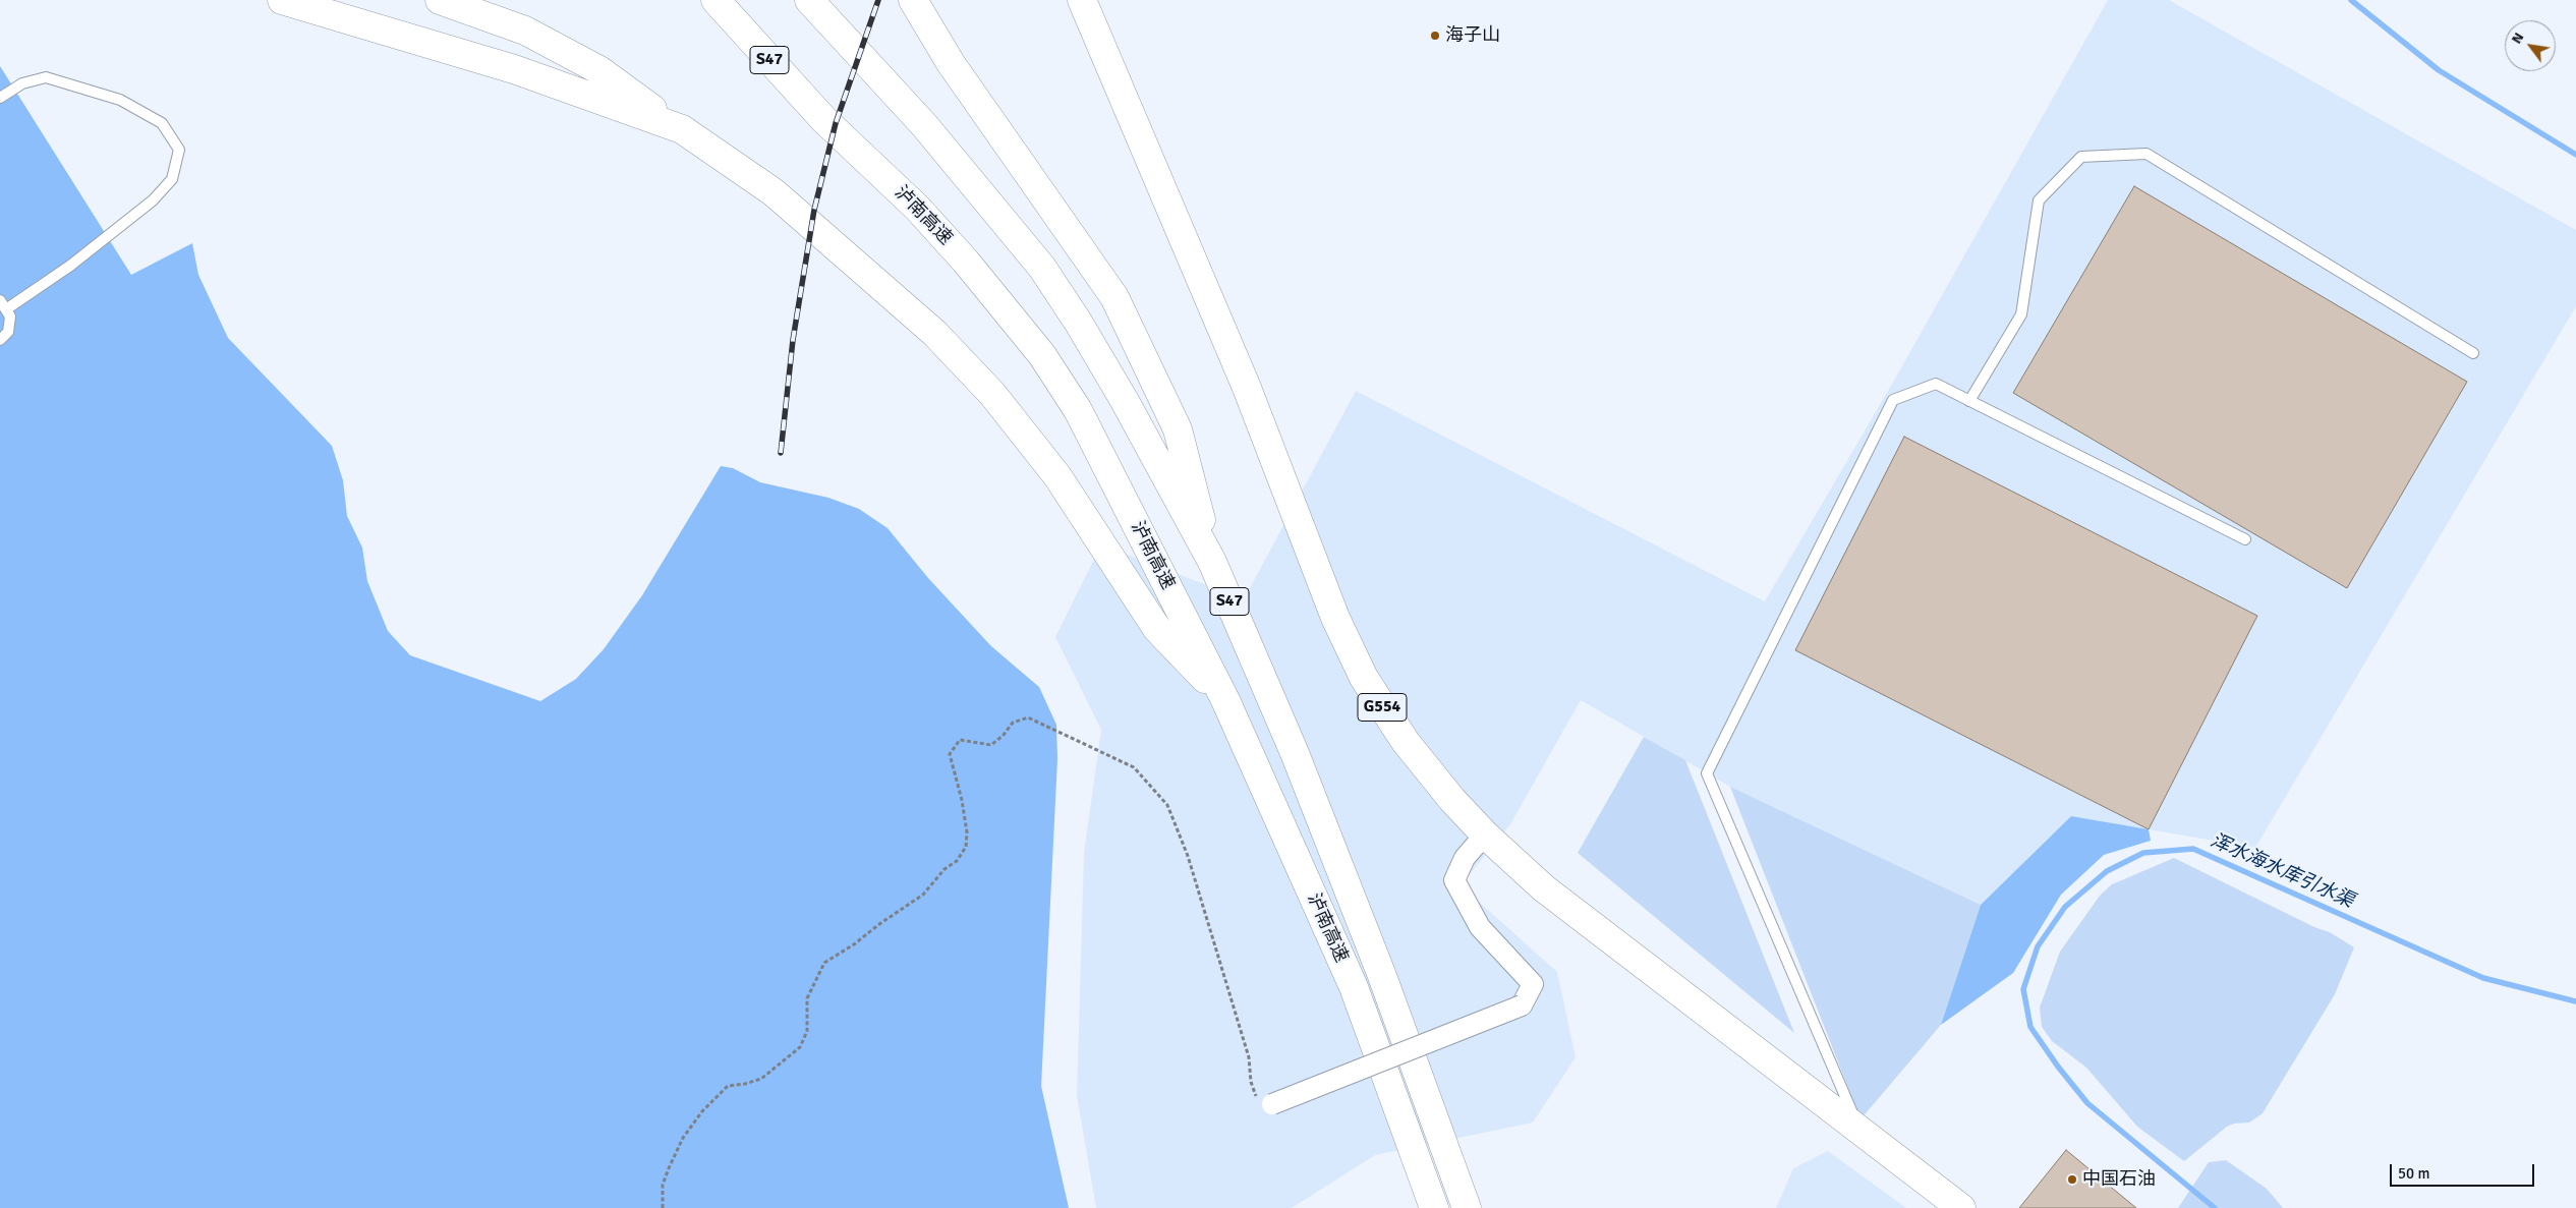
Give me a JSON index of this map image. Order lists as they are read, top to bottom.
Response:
{
  "streets": {
    "highway": ["S47", "泸南高速", "G554"]
  },
  "water": ["浑水海水库引水渠"],
  "places": ["海子山", "中国石油"],
  "scale_bar": "50 m",
  "north": "top left"
}
